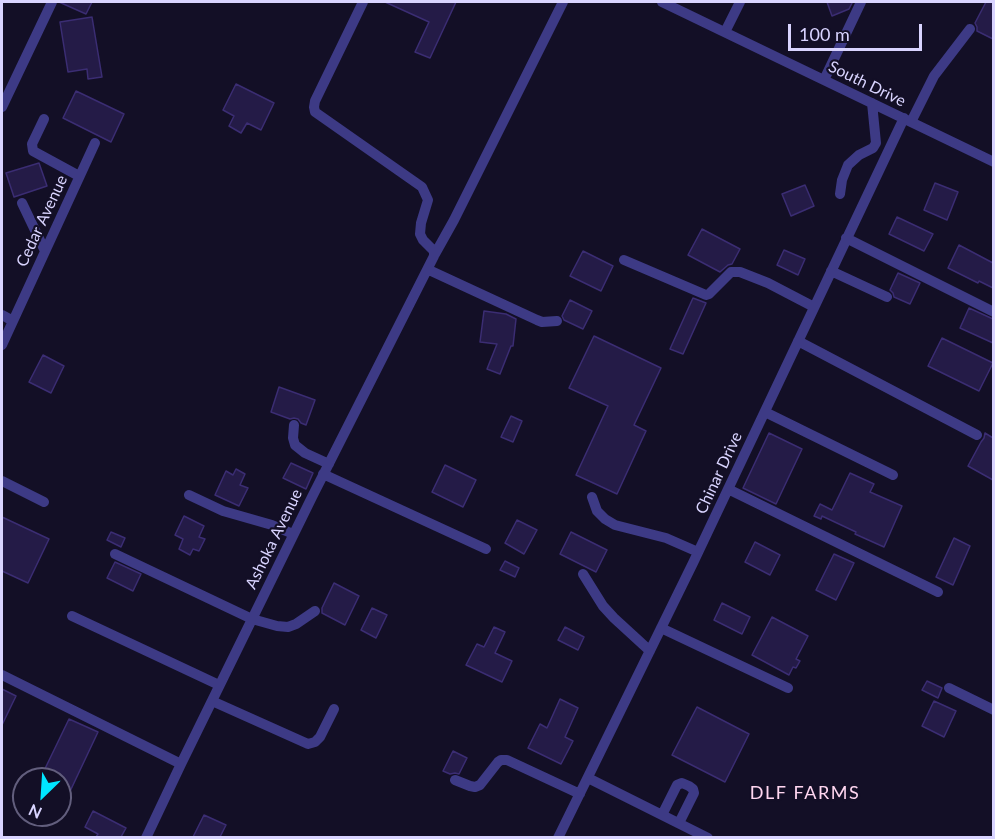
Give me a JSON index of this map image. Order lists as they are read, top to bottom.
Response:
{
  "streets": {
    "street": [
      "South Drive",
      "Cedar Avenue",
      "Chinar Drive",
      "Ashoka Avenue"
    ]
  },
  "crossings": [
    ["South Drive", "Chinar Drive"]
  ],
  "districts": ["DLF FARMS"],
  "scale_bar": "100 m",
  "north": "bottom left"
}
